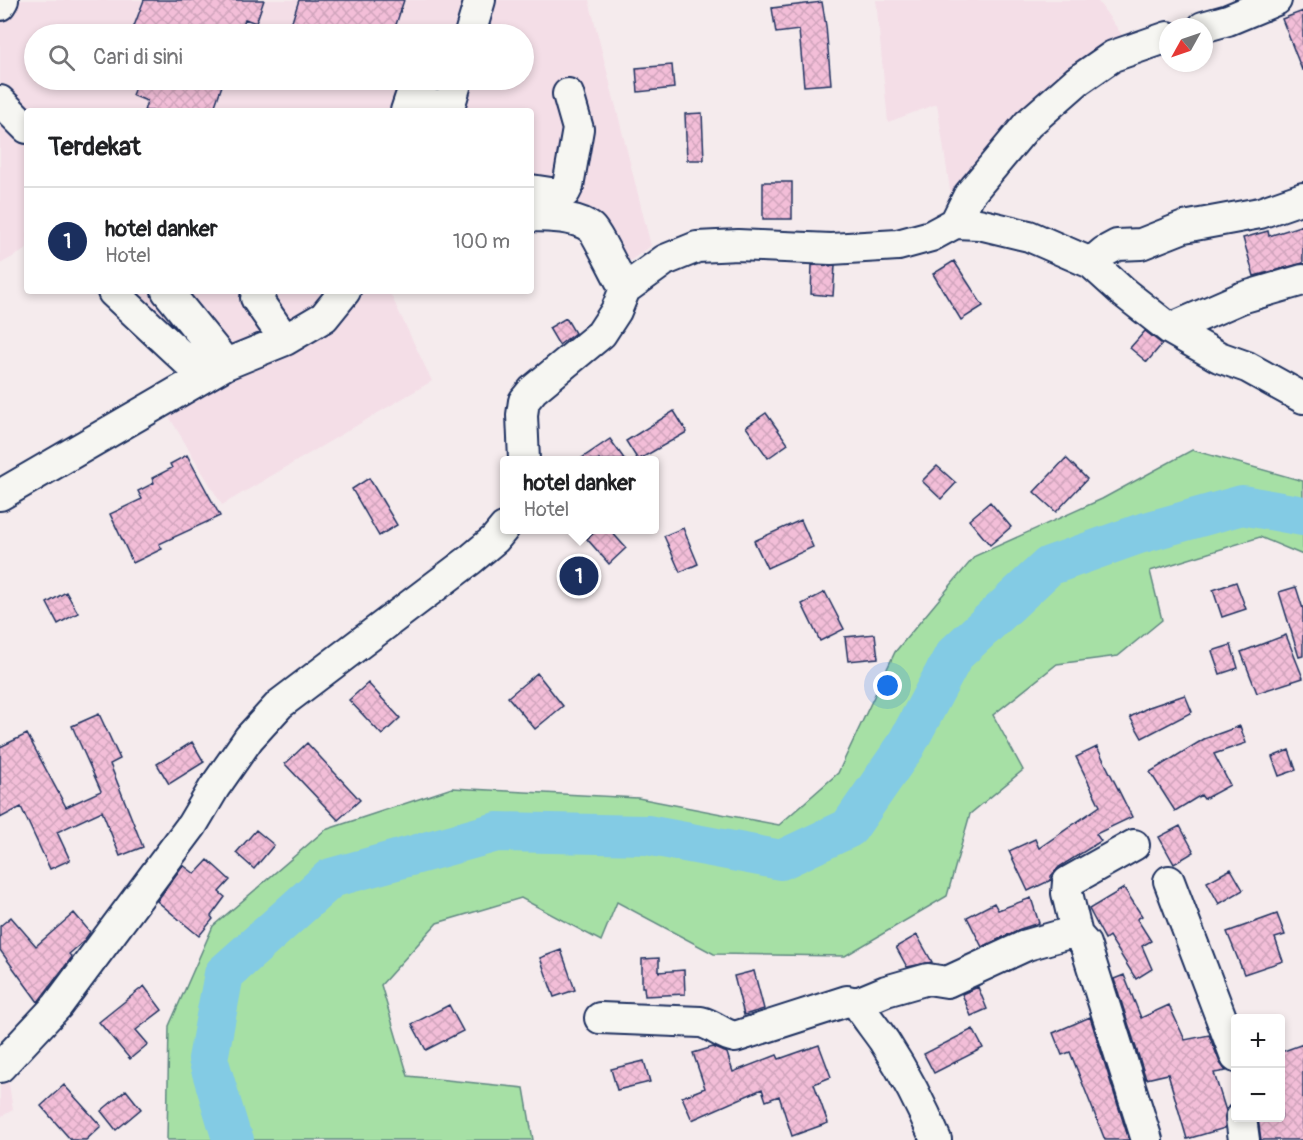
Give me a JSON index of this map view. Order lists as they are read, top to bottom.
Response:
{
  "north": "bottom left",
  "page": {
    "search": "Cari di sini",
    "heading": "Terdekat",
    "list": [
      {
        "mark": "1",
        "name": "hotel danker",
        "note": "Hotel",
        "value": "100 m"
      }
    ],
    "popup": ["hotel danker", "Hotel"],
    "pins": "1",
    "map_buttons": ["+", "−"]
  }
}
